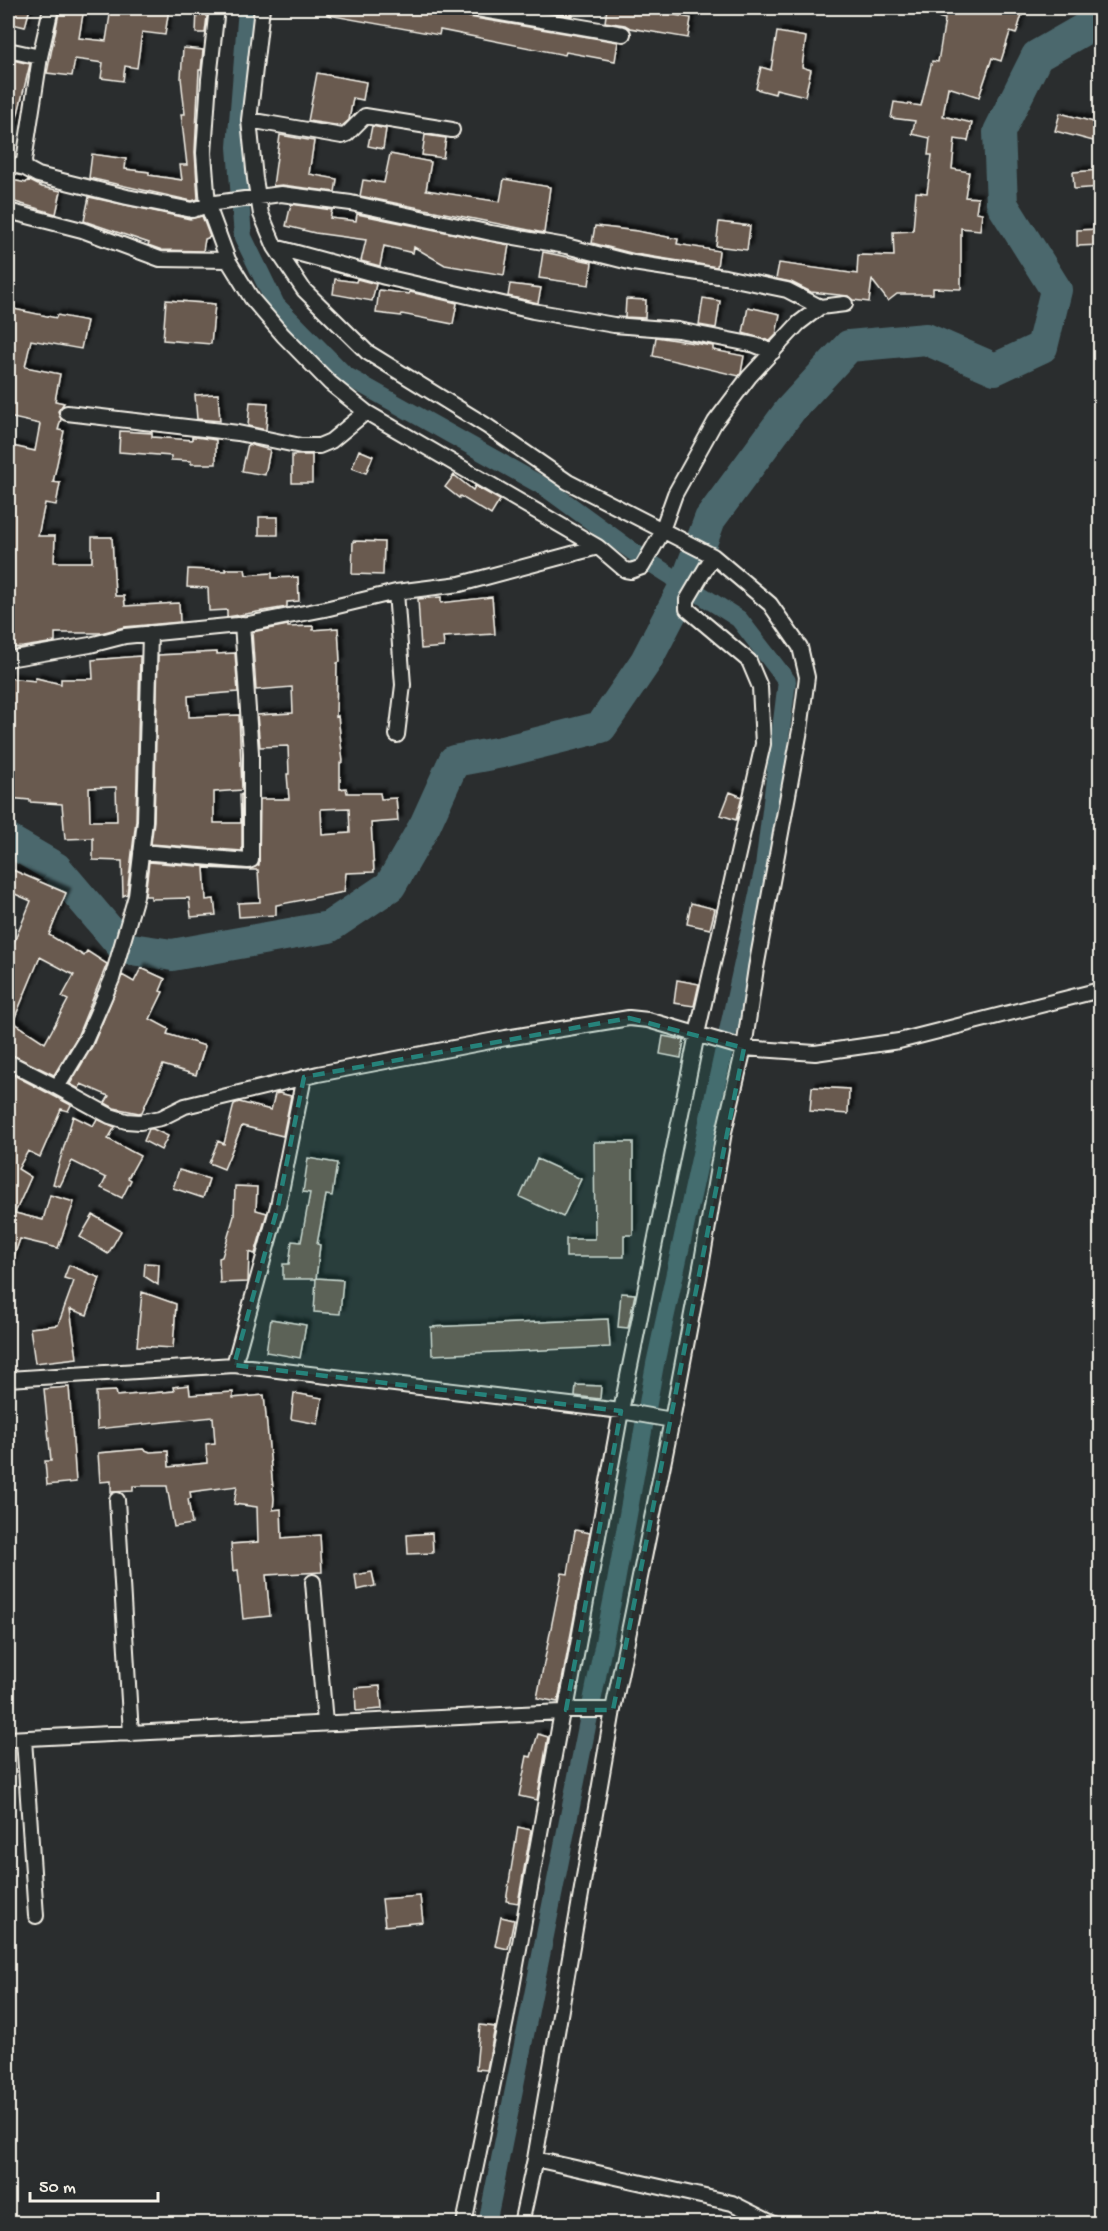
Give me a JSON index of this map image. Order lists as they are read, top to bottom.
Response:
{
  "scale_bar": "50 m"
}
